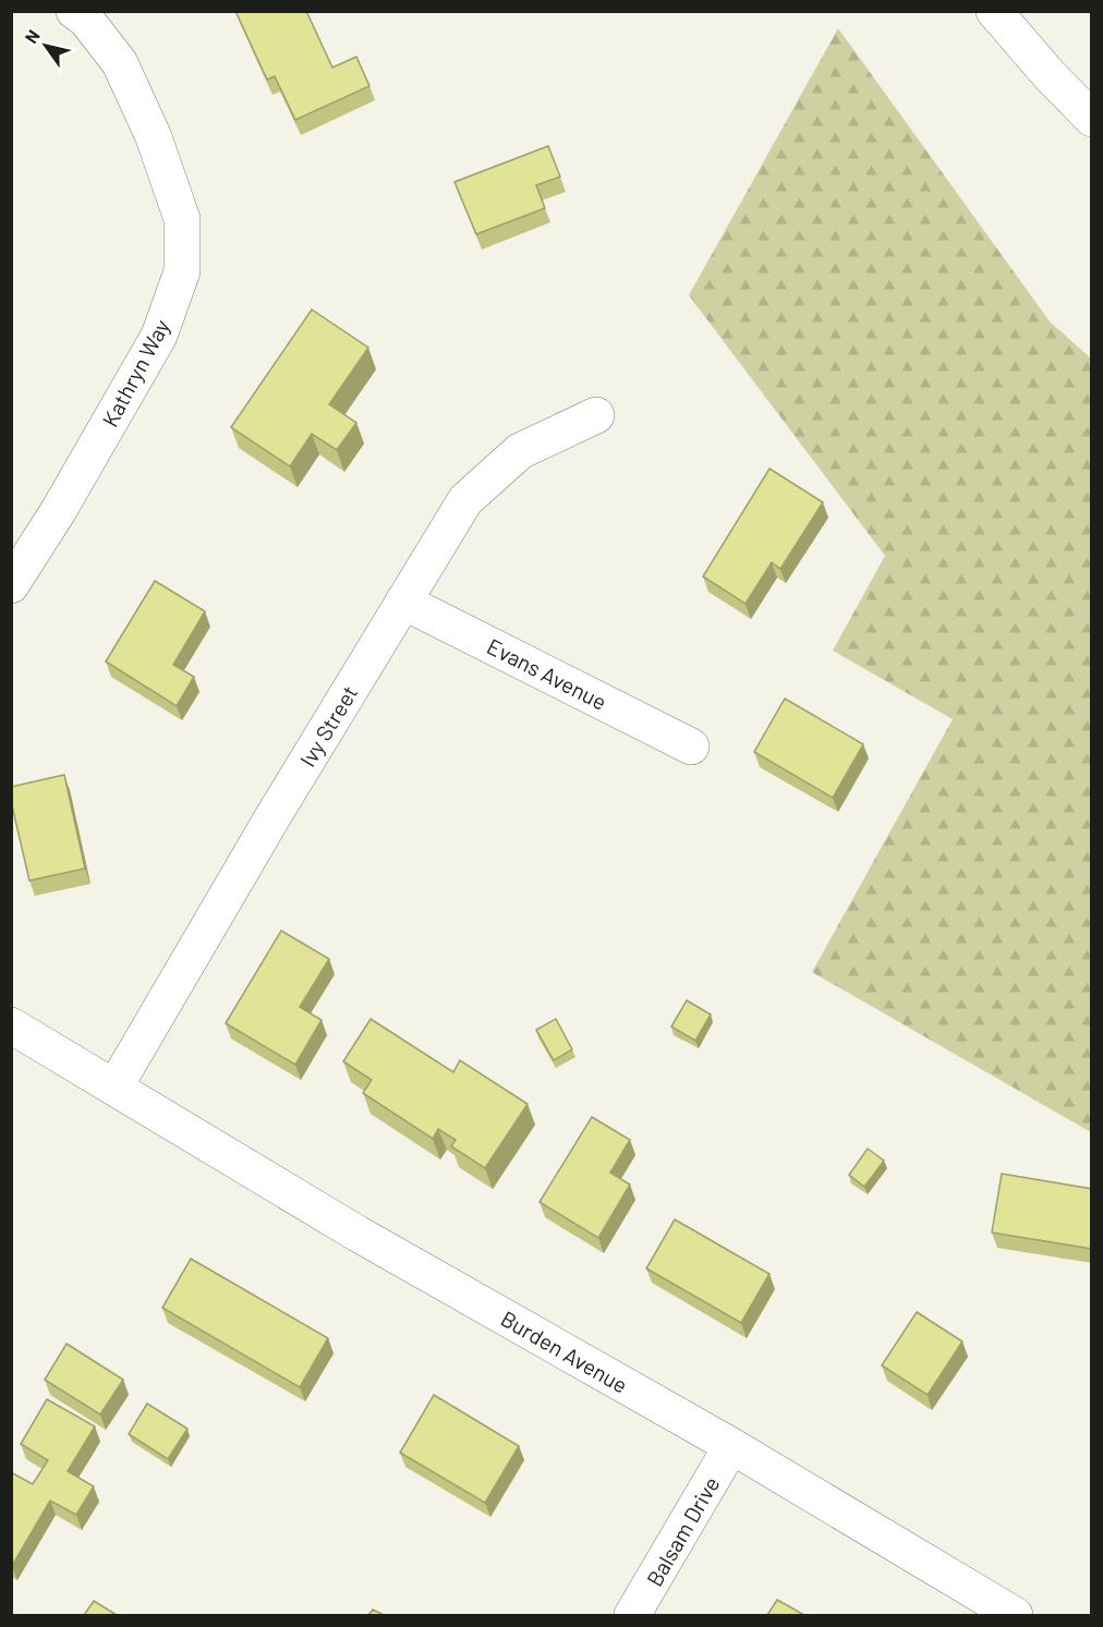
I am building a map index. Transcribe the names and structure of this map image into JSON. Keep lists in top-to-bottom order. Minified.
{"streets":{"street":["Kathryn Way","Evans Avenue","Ivy Street","Burden Avenue","Balsam Drive"]},"crossings":[["Evans Avenue","Ivy Street"],["Ivy Street","Burden Avenue"],["Burden Avenue","Balsam Drive"]],"north":"top left"}
